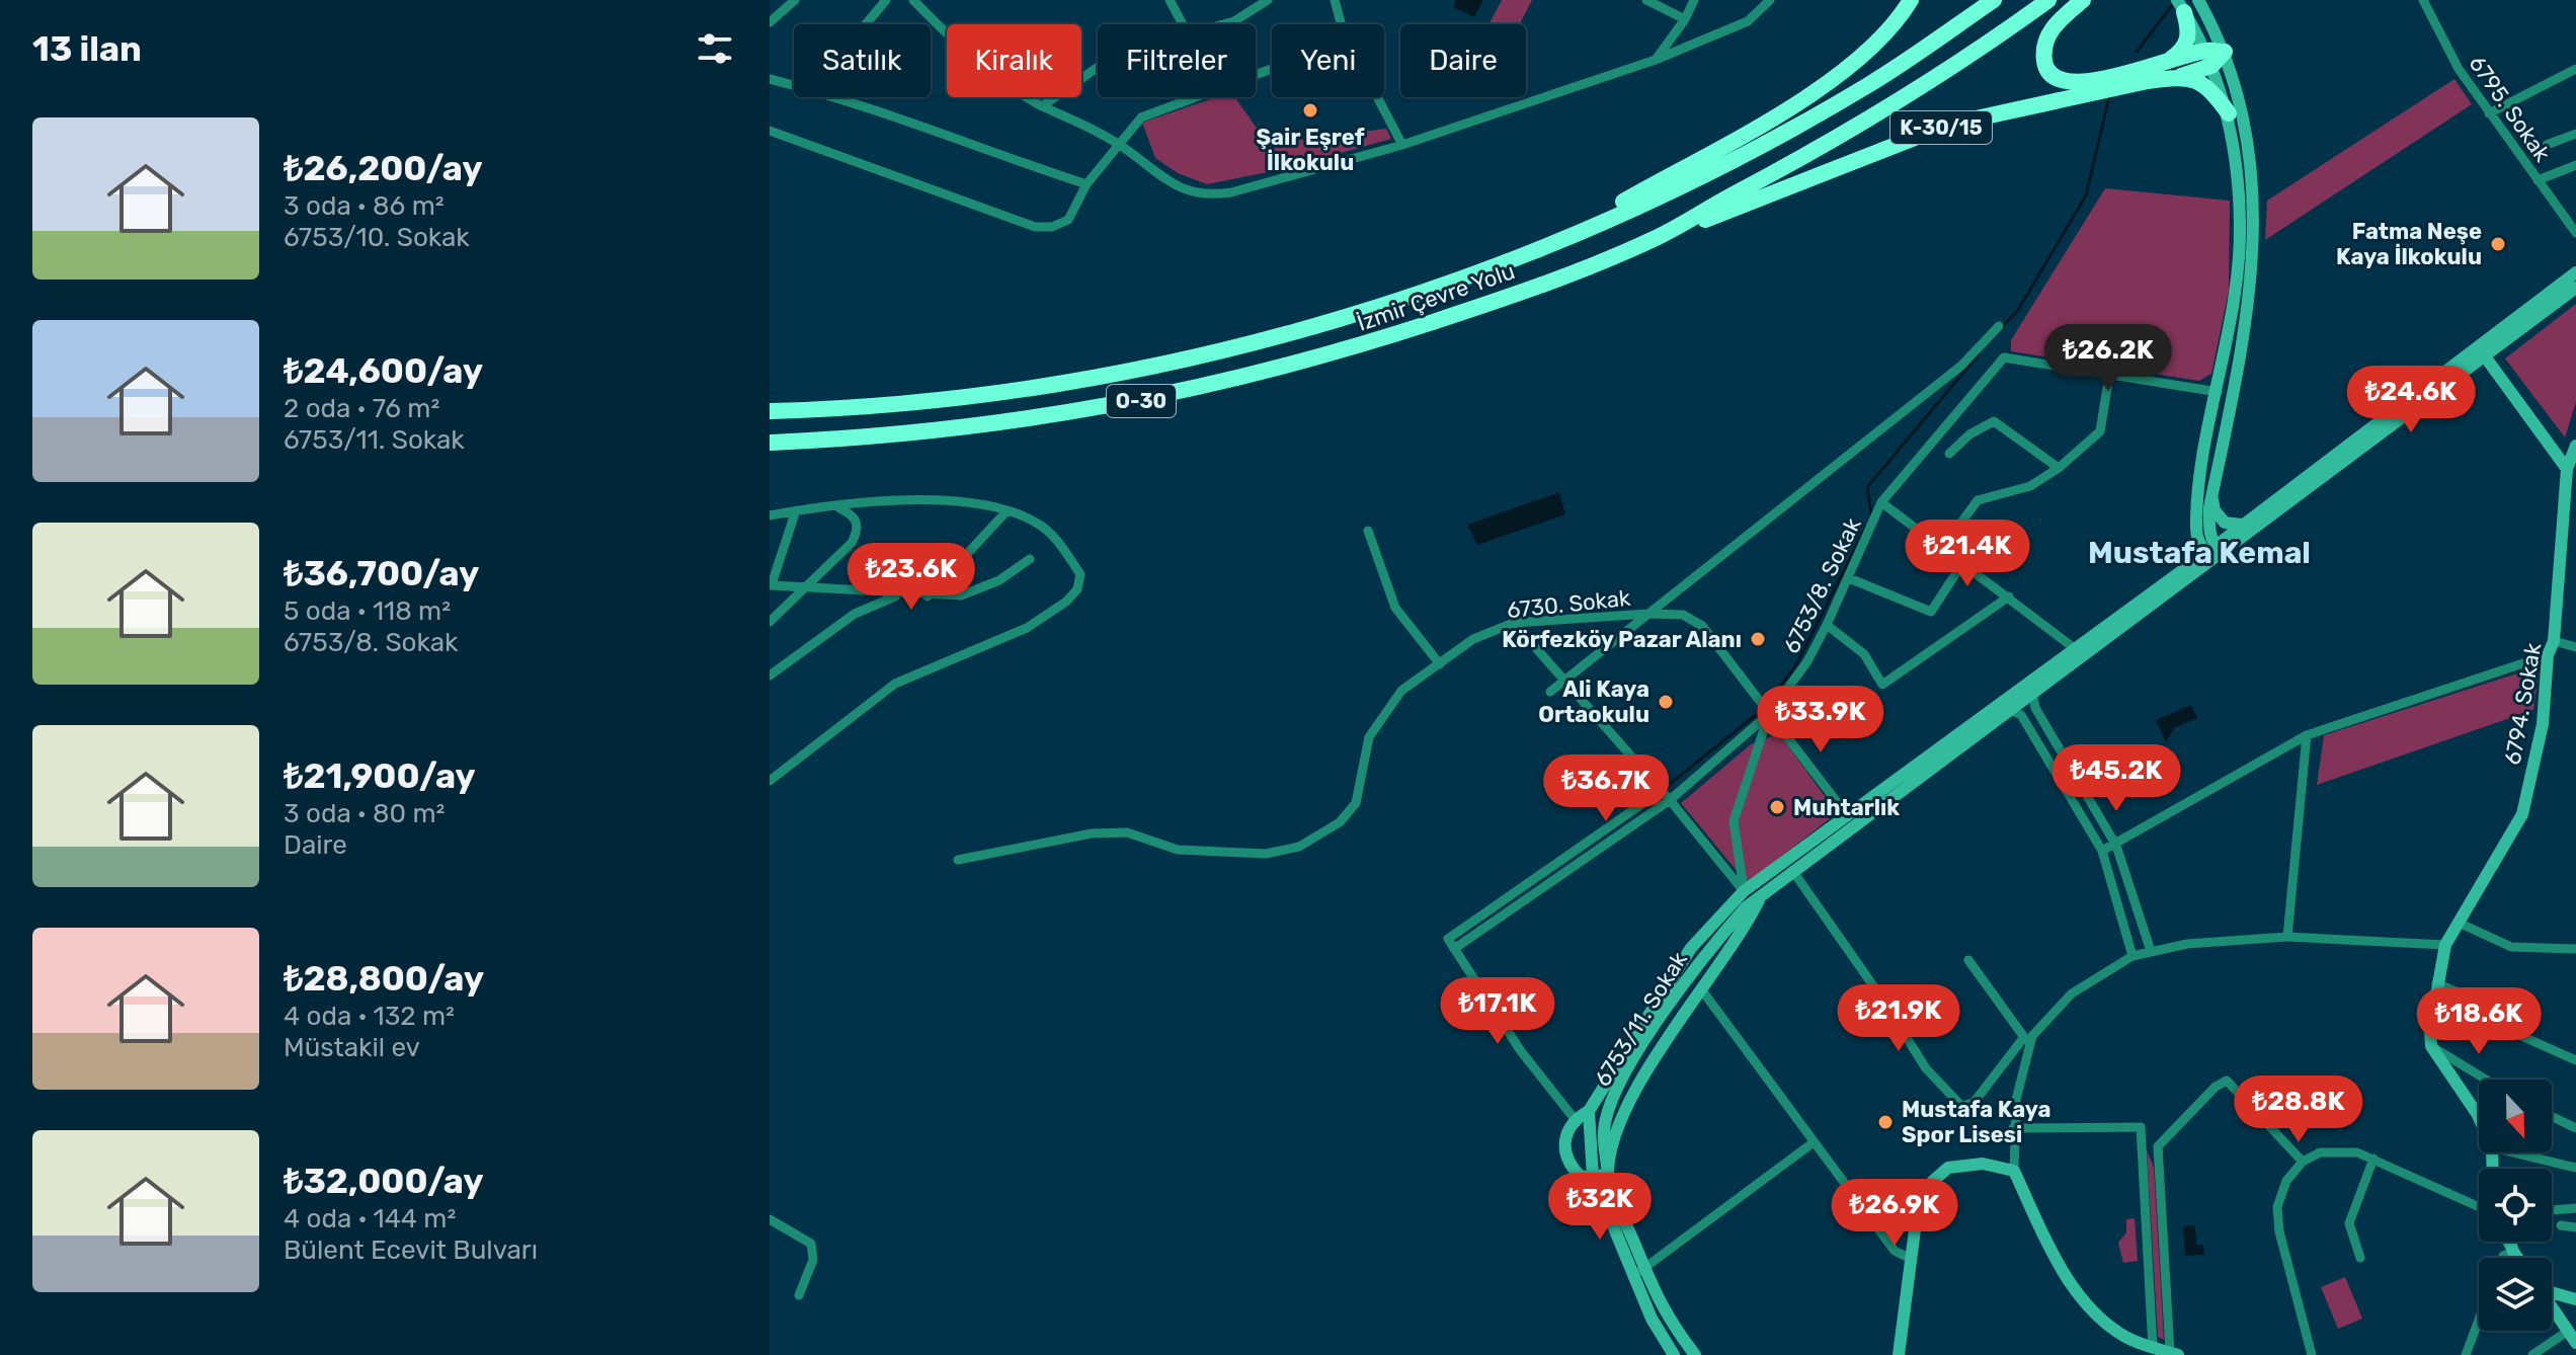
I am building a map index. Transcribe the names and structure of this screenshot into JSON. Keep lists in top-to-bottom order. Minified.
{"streets":{"highway":["K-30/15","İzmir Çevre Yolu","O-30"],"street":["6795. Sokak","6753/8. Sokak","6730. Sokak","6794. Sokak","6753/11. Sokak"]},"crossings":[["K-30/15","İzmir Çevre Yolu"],["6753/8. Sokak","6730. Sokak"],["6730. Sokak","6753/11. Sokak"]],"districts":["Mustafa Kemal"],"places":["Şair Eşref İlkokulu","Fatma Neşe Kaya İlkokulu","Körfezköy Pazar Alanı","Ali Kaya Ortaokulu","Muhtarlık","Mustafa Kaya Spor Lisesi"],"north":"bottom","page":{"heading":"13 ilan","chip":["Satılık","Kiralık","Filtreler","Yeni","Daire"],"list":[{"name":"₺26,200/ay","note":"3 oda · 86 m² · 6753/10. Sokak"},{"name":"₺24,600/ay","note":"2 oda · 76 m² · 6753/11. Sokak"},{"name":"₺36,700/ay","note":"5 oda · 118 m² · 6753/8. Sokak"},{"name":"₺21,900/ay","note":"3 oda · 80 m² · Daire"},{"name":"₺28,800/ay","note":"4 oda · 132 m² · Müstakil ev"},{"name":"₺32,000/ay","note":"4 oda · 144 m² · Bülent Ecevit Bulvarı"}],"price":["₺26.2K","₺24.6K","₺21.4K","₺23.6K","₺33.9K","₺45.2K","₺36.7K","₺17.1K","₺21.9K","₺18.6K","₺28.8K","₺32K","₺26.9K"]}}
